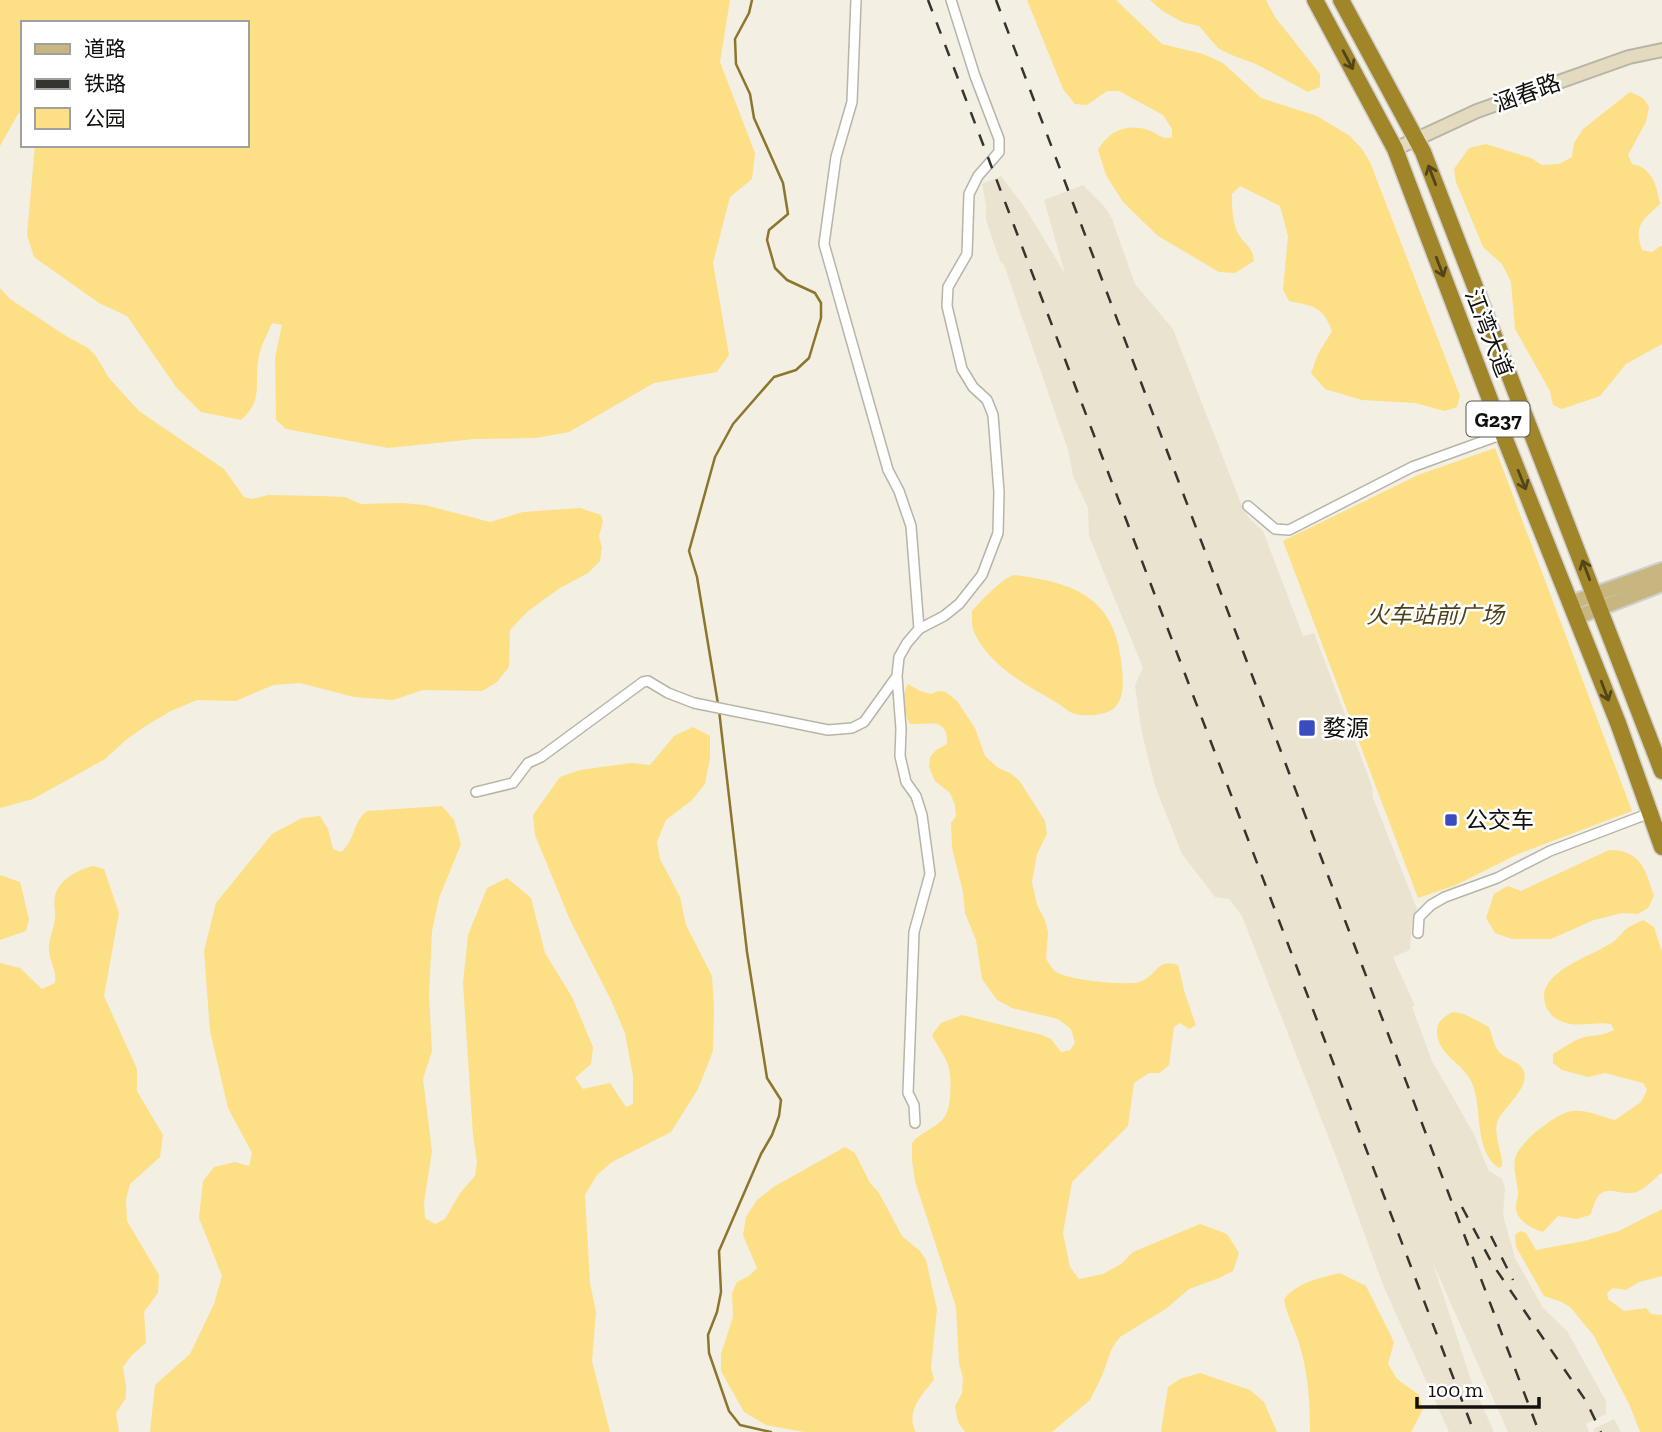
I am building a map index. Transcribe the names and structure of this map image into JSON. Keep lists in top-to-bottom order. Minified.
{"streets":{"highway":["江湾大道","G237"],"street":["涵春路"]},"crossings":[["涵春路","江湾大道"]],"parks":["火车站前广场"],"places":{"transit":["婺源","公交车"]},"legend":["道路","铁路","公园"],"scale_bar":"100 m"}
